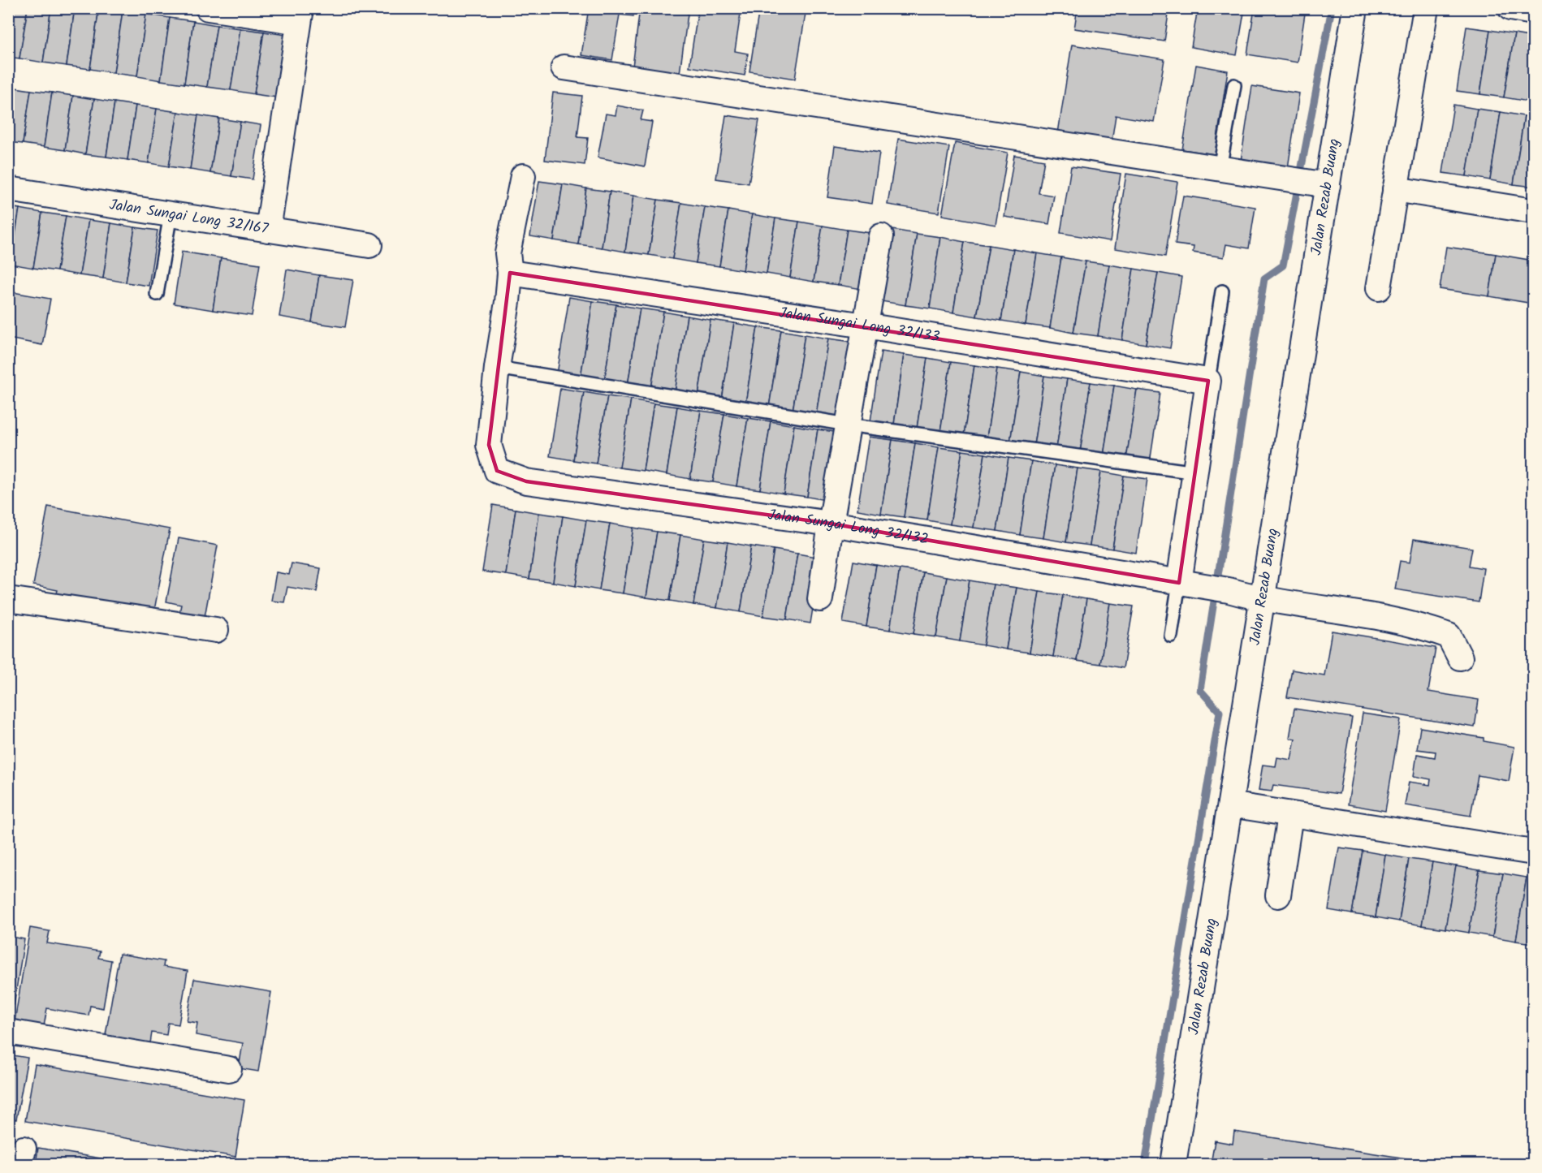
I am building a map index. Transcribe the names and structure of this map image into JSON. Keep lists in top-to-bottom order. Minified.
{"streets":{"street":["Jalan Rezab Buang","Jalan Sungai Long 32/167","Jalan Sungai Long 32/133","Jalan Sungai Long 32/132"]},"crossings":[["Jalan Rezab Buang","Jalan Sungai Long 32/132"]]}
